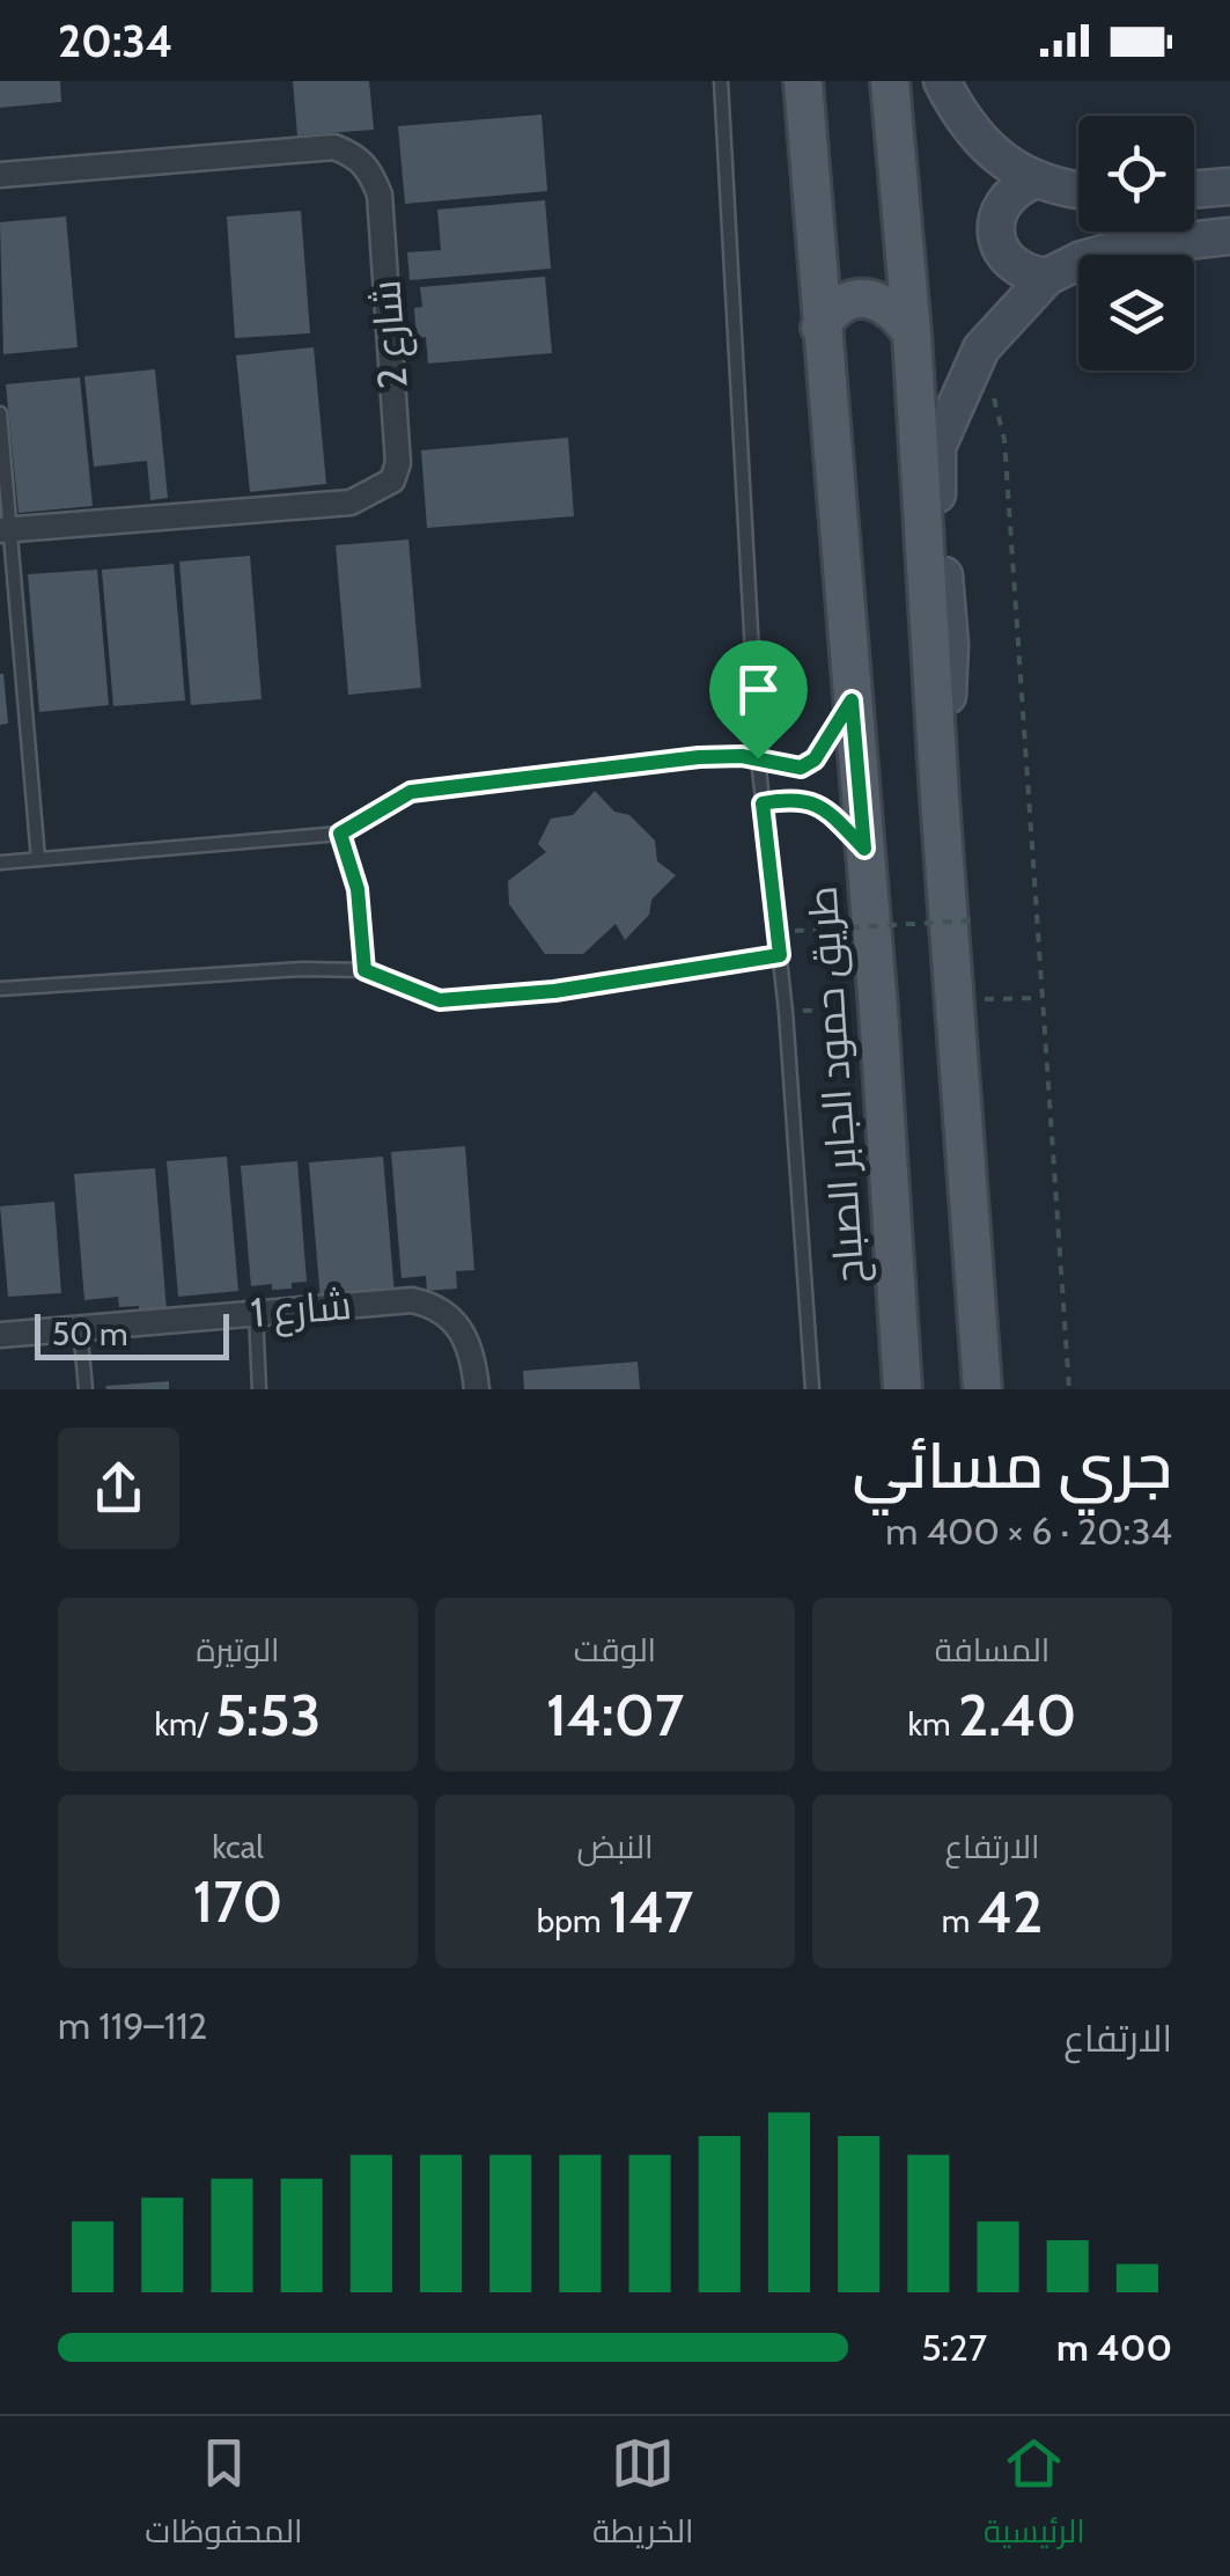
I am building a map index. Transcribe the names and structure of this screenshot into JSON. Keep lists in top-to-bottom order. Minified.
{"streets":{"main road":["طريق حمود الجابر الصباح"],"street":["شارع 2","شارع 1"]},"scale_bar":"50 m","page":{"status":"20:34","scale":"50 m","heading":["جري مسائي","20:34 · 6 × 400 m"],"stats":[["المسافة","2.40 km"],["الوقت","14:07"],["الوتيرة","5:53 /km"],["الارتفاع","42 m"],["النبض","147 bpm"],["kcal","170"]],"chart":["الارتفاع","112–119 m"],"list":[{"name":"400 m","note":"5:27"}],"tabs":["الرئيسية","الخريطة","المحفوظات"]}}
